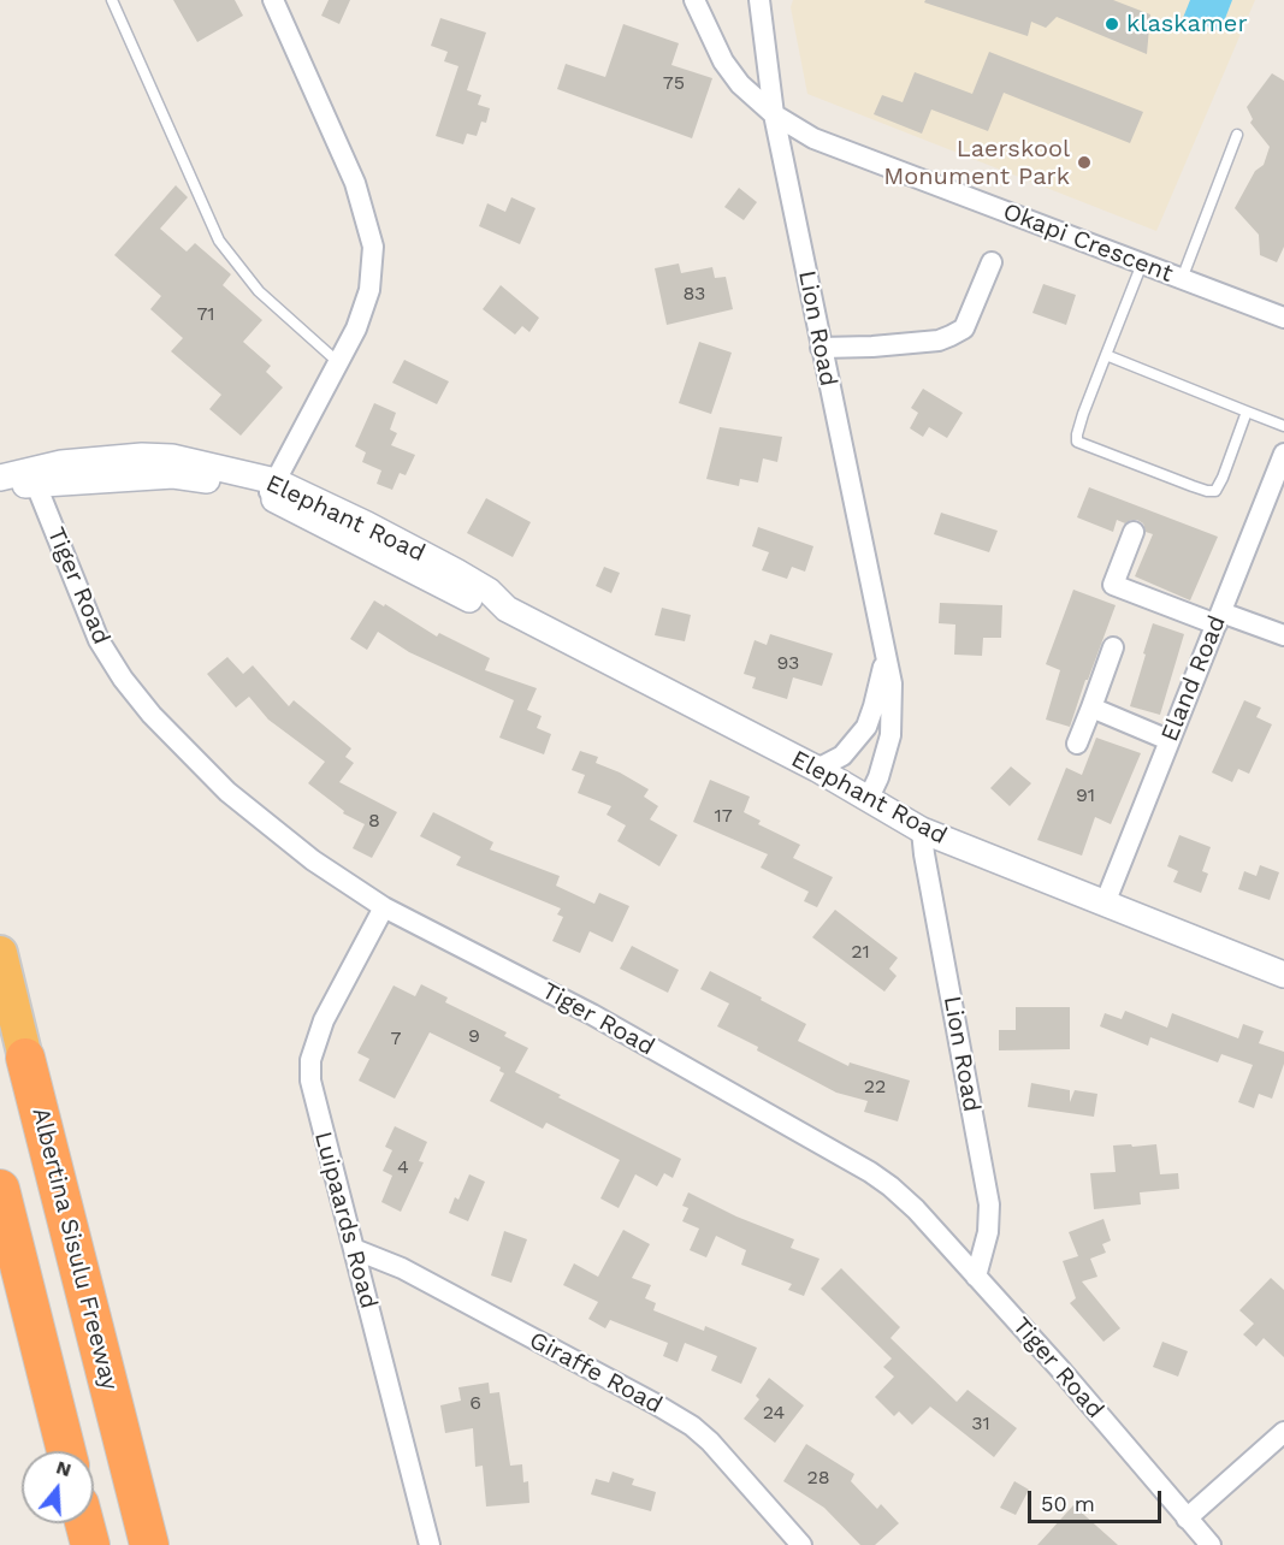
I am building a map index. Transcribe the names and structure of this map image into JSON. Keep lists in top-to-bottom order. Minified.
{"streets":{"highway":["Albertina Sisulu Freeway"],"street":["Okapi Crescent","Lion Road","Elephant Road","Tiger Road","Eland Road","Luipaards Road","Giraffe Road"]},"crossings":[["Okapi Crescent","Lion Road"],["Lion Road","Elephant Road"],["Lion Road","Tiger Road"],["Elephant Road","Tiger Road"],["Elephant Road","Eland Road"],["Tiger Road","Luipaards Road"],["Luipaards Road","Giraffe Road"]],"places":["klaskamer","Laerskool Monument Park"],"house_numbers":["75","83","71","93","91","17","8","21","9","7","22","4","6","24","31","28"],"scale_bar":"50 m","north":"top"}
